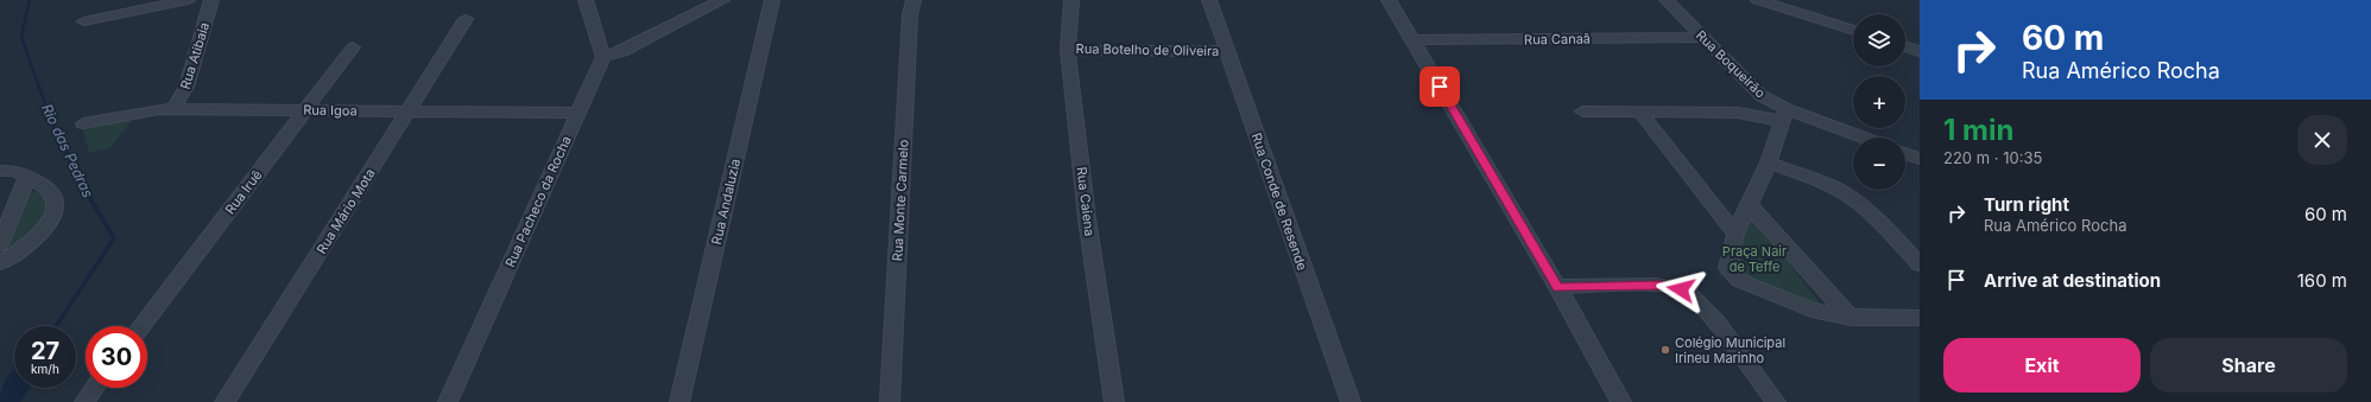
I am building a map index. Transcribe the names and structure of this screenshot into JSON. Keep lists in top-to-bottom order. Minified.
{"streets":{"street":["Rua Canaã","Rua Botelho de Oliveira","Rua Atibaia","Rua Boqueirão","Rua Igoa","Rua Iruê","Rua Monte Carmelo","Rua Pacheco da Rocha","Rua Andaluzia","Rua Caiena","Rua Conde de Resende","Rua Mário Mota"]},"crossings":[["Rua Canaã","Rua Boqueirão"],["Rua Botelho de Oliveira","Rua Caiena"],["Rua Botelho de Oliveira","Rua Conde de Resende"],["Rua Atibaia","Rua Igoa"],["Rua Igoa","Rua Iruê"],["Rua Igoa","Rua Pacheco da Rocha"],["Rua Igoa","Rua Mário Mota"]],"water":["Rio das Pedras"],"parks":["Praça Nair de Teffe"],"places":["Colégio Municipal Irineu Marinho"],"page":{"turn":["60 m","Rua Américo Rocha"],"map_buttons":["+","−"],"heading":["1 min","220 m · 10:35"],"list":[{"name":"Turn right","note":"Rua Américo Rocha","value":"60 m"},{"name":"Arrive at destination","value":"160 m"}],"speed":"27 km/h","limit":"30","buttons":["Exit","Share"]}}
